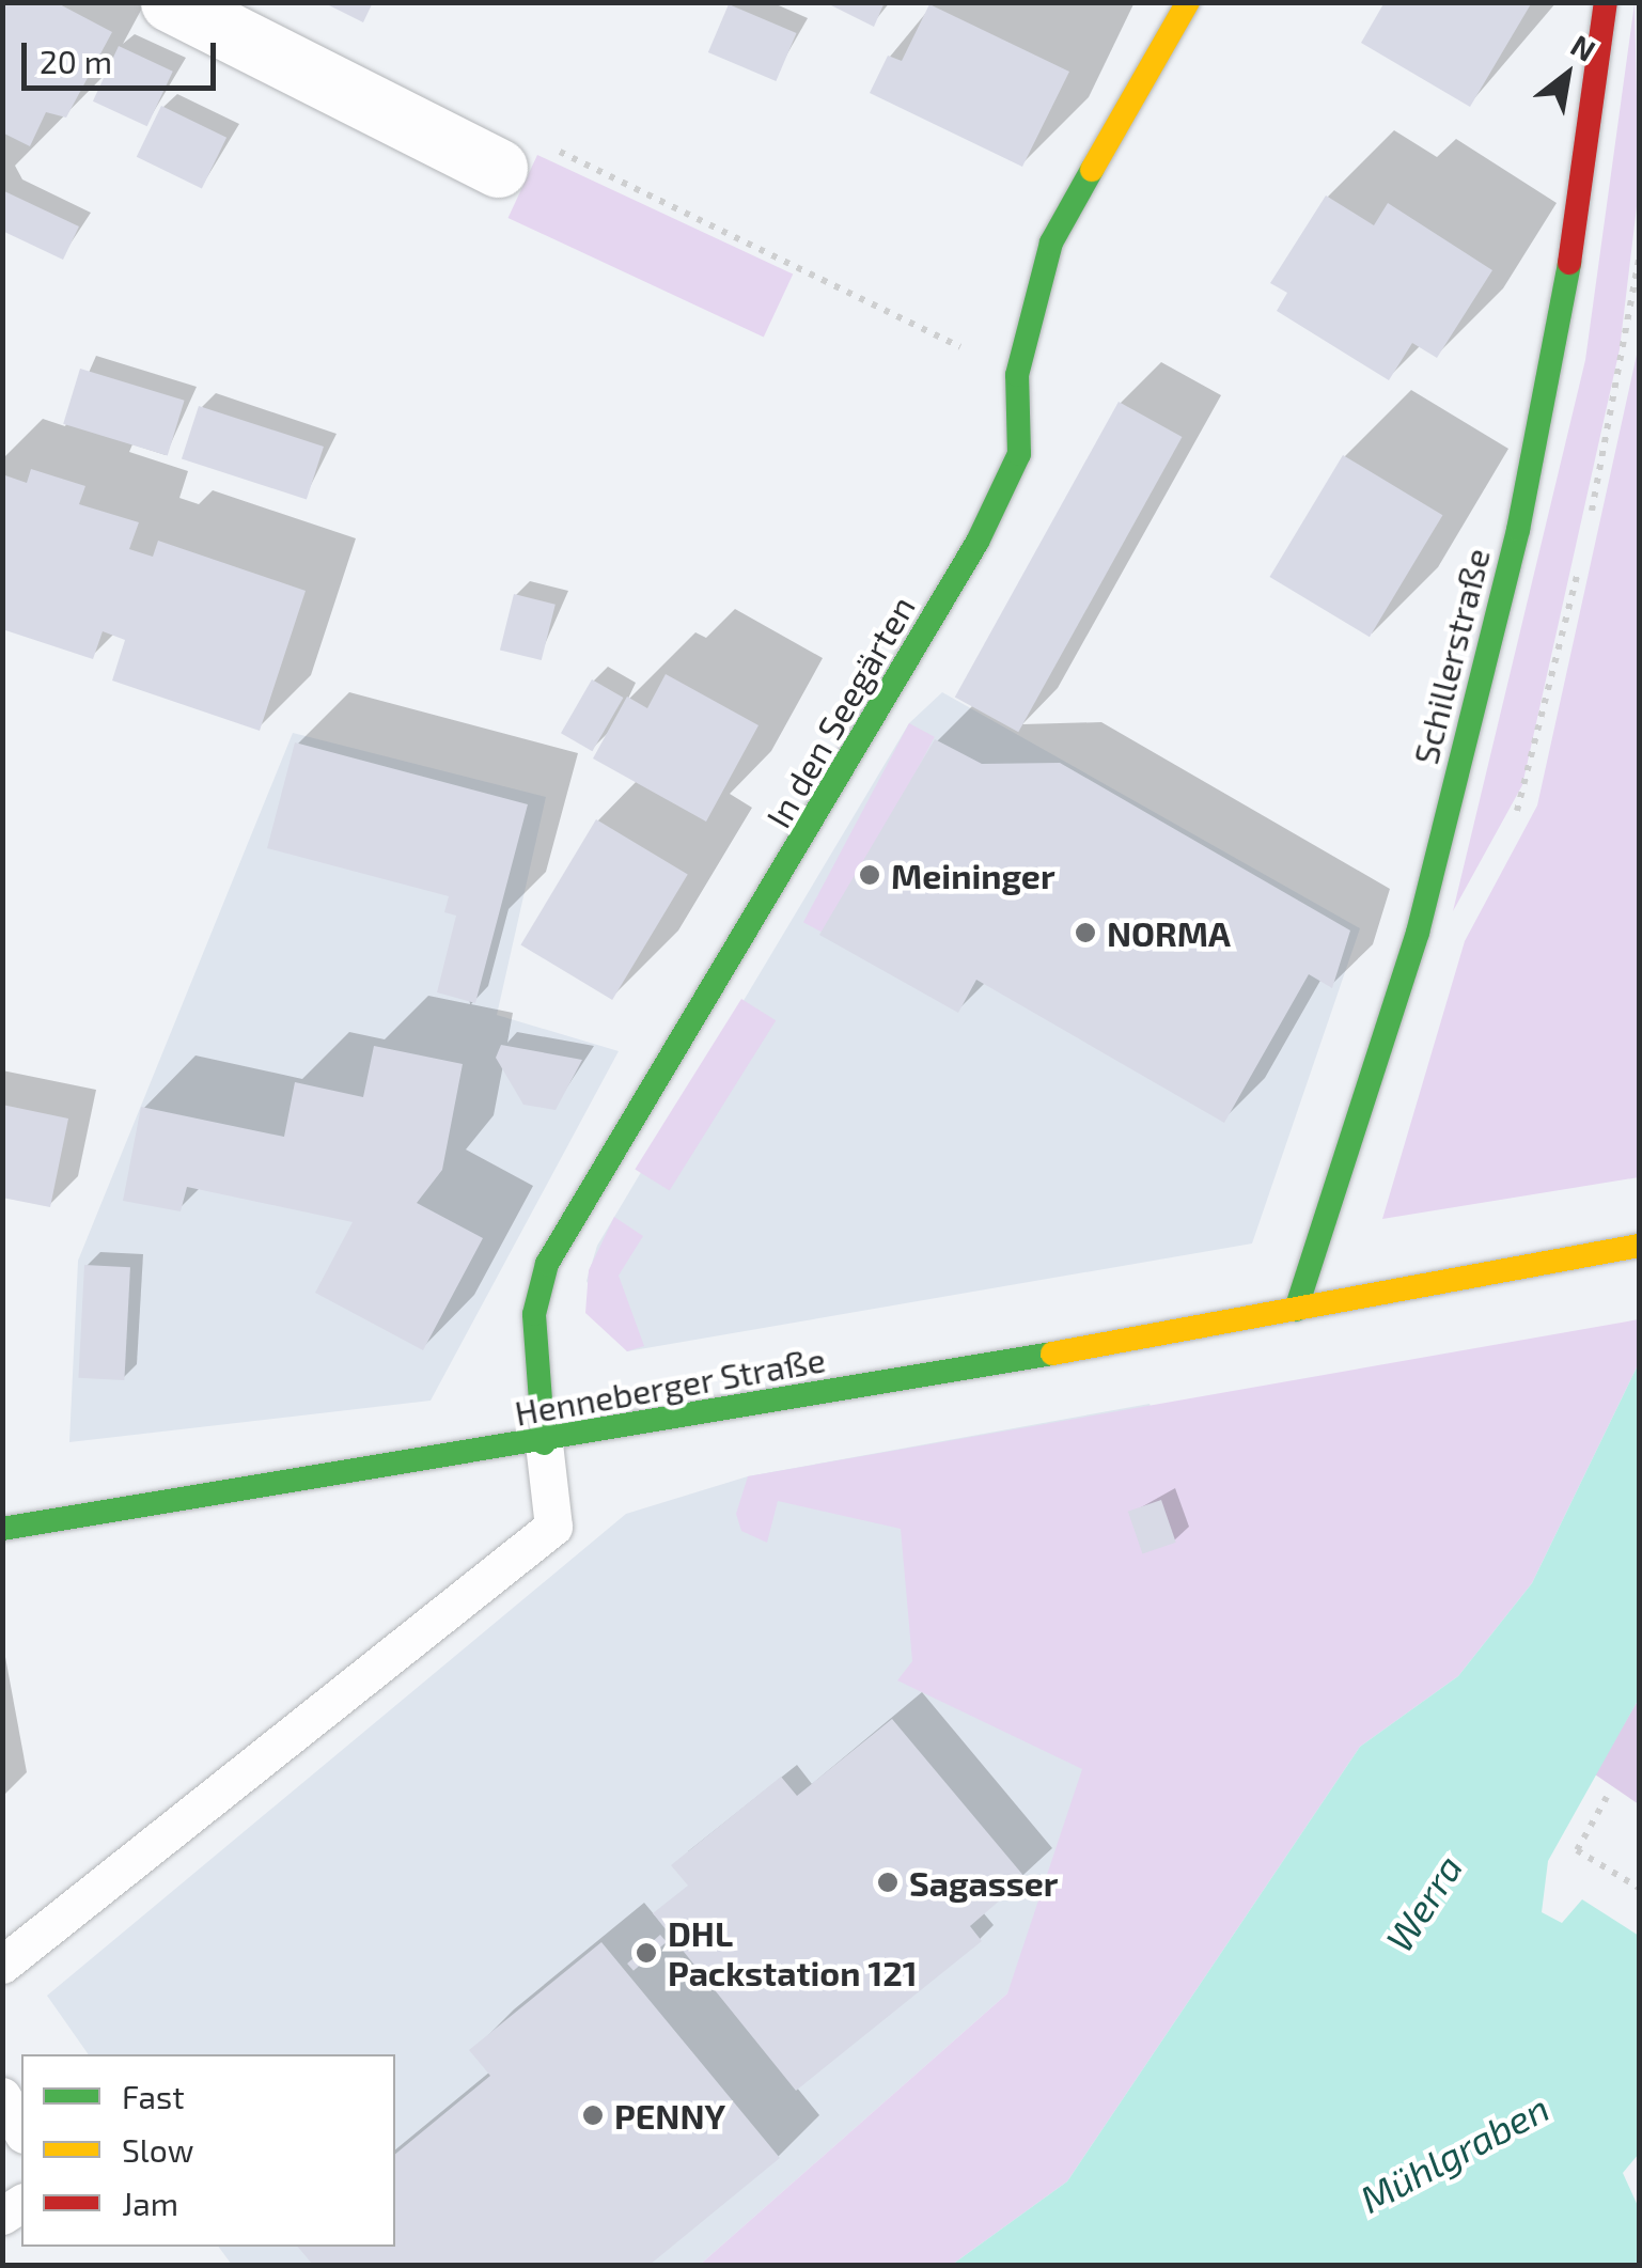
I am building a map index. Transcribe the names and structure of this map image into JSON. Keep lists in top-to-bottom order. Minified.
{"streets":{"street":["Schillerstraße","In den Seegärten","Henneberger Straße"]},"crossings":[["Schillerstraße","Henneberger Straße"],["In den Seegärten","Henneberger Straße"]],"water":["Werra","Mühlgraben"],"places":["Meininger","NORMA","Sagasser","DHL Packstation 121","PENNY"],"legend":["Fast","Slow","Jam"],"scale_bar":"20 m","north":"top right"}
